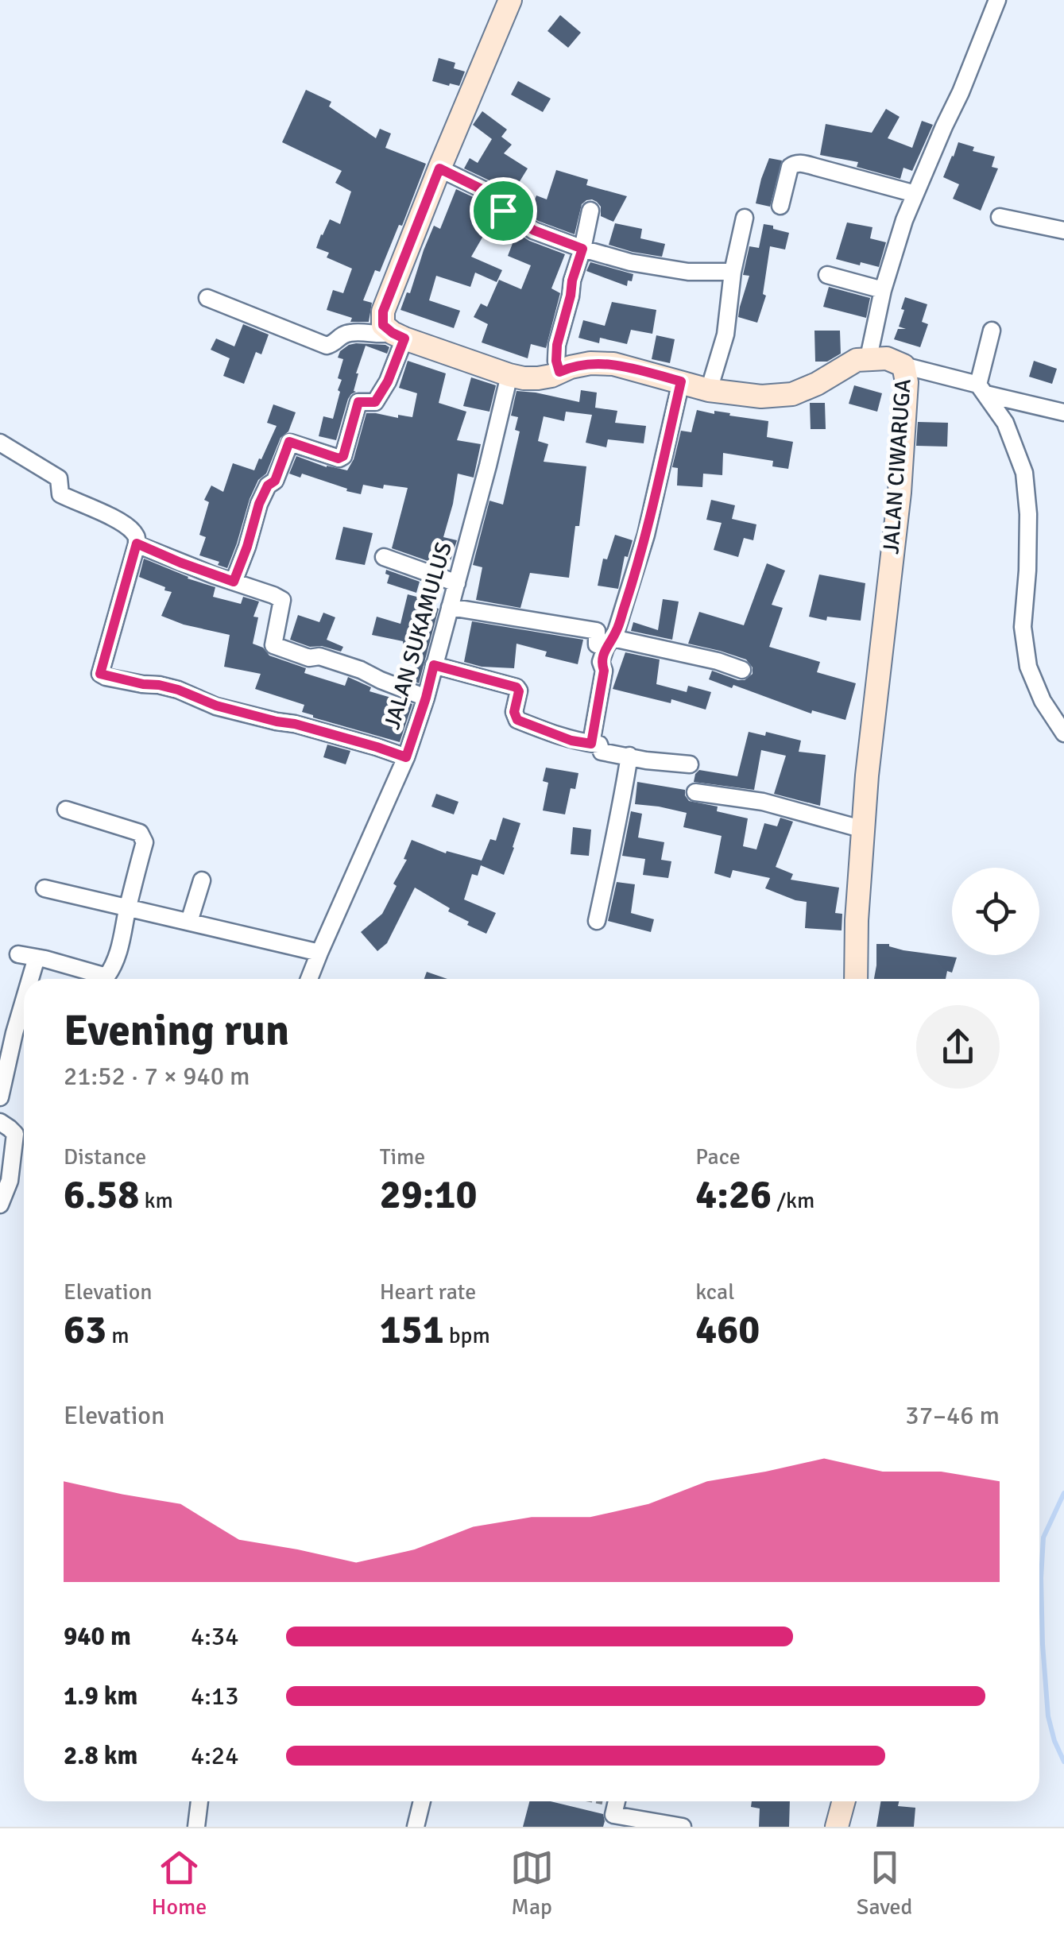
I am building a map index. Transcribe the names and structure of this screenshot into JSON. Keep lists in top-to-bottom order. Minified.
{"streets":{"street":["JALAN CIWARUGA","JALAN SUKAMULUS"]},"crossings":[["JALAN CIWARUGA","JALAN SUKAMULUS"]],"page":{"heading":["Evening run","21:52 · 7 × 940 m"],"stats":[["Distance","6.58 km"],["Time","29:10"],["Pace","4:26 /km"],["Elevation","63 m"],["Heart rate","151 bpm"],["kcal","460"]],"chart":["Elevation","37–46 m"],"list":[{"name":"940 m","note":"4:34"},{"name":"1.9 km","note":"4:13"},{"name":"2.8 km","note":"4:24"}],"tabs":["Home","Map","Saved"]}}
